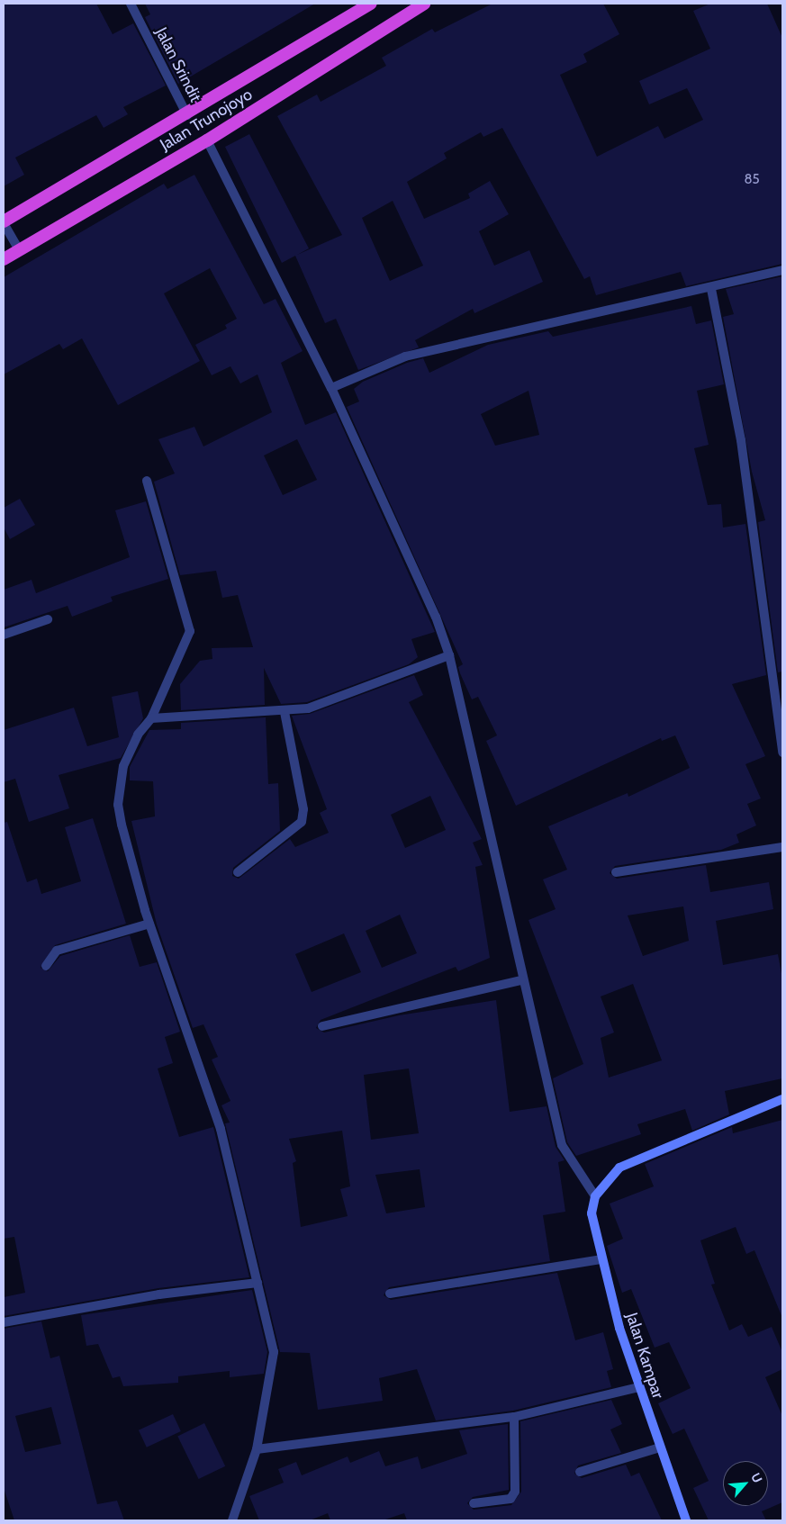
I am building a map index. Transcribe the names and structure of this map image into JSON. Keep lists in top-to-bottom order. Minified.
{"streets":{"highway":["Jalan Trunojoyo"],"main road":["Jalan Kampar"],"street":["Jalan Srindit"]},"crossings":[["Jalan Srindit","Jalan Trunojoyo"]],"house_numbers":["85"],"north":"top right"}
